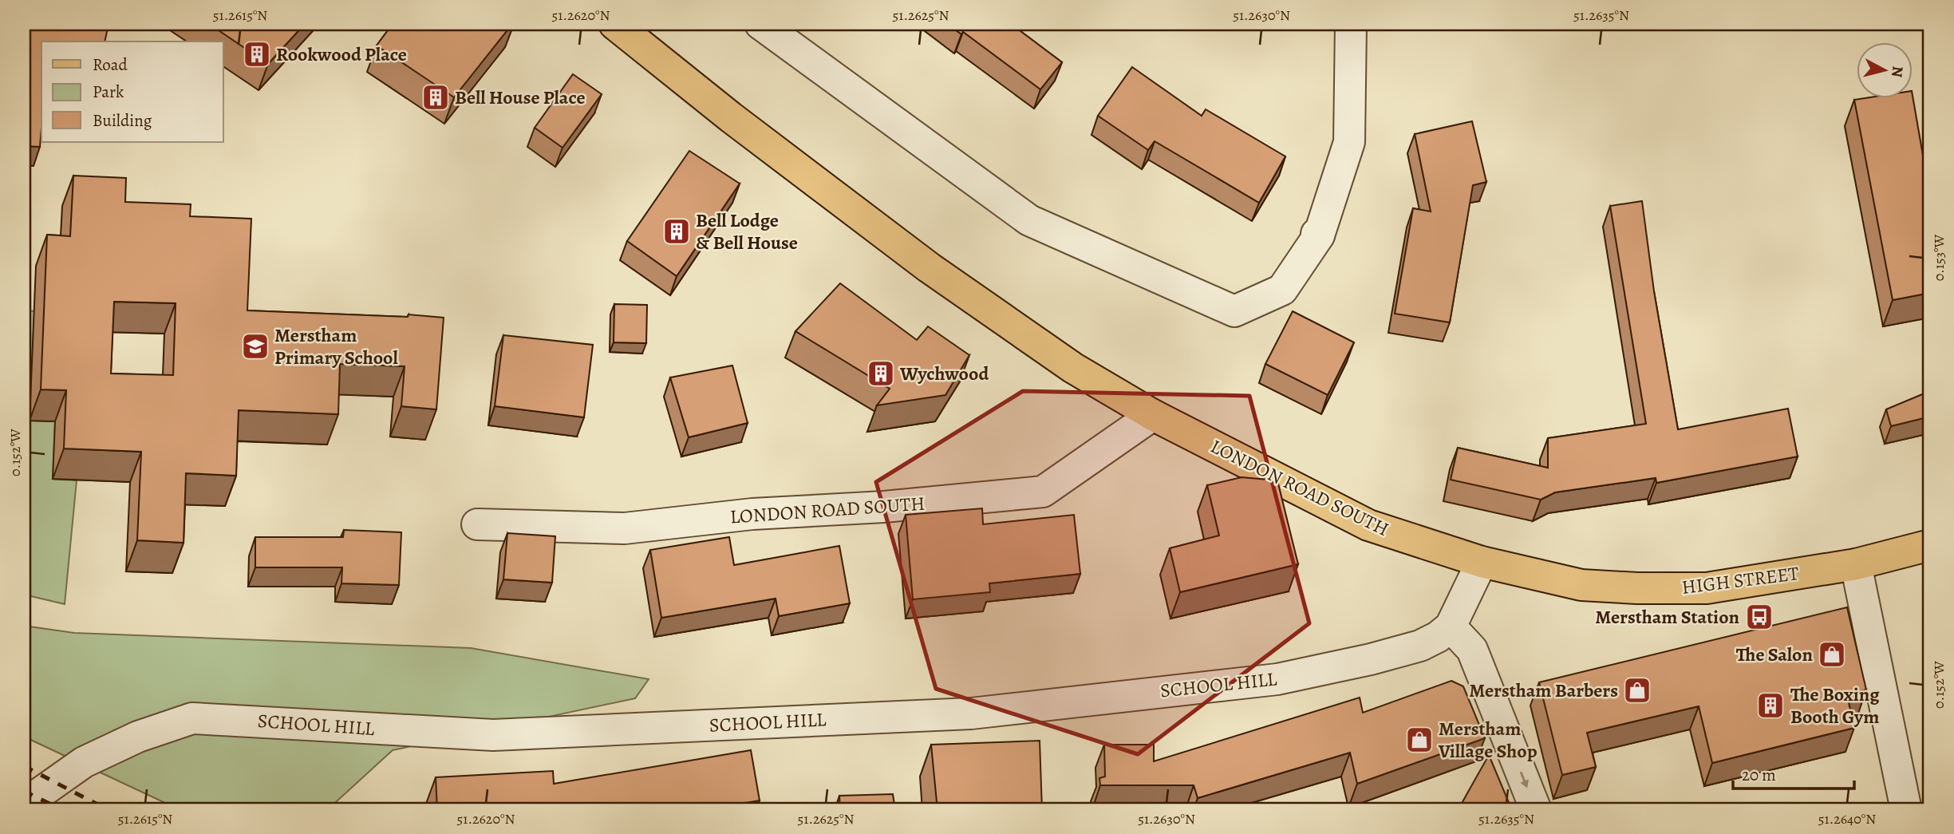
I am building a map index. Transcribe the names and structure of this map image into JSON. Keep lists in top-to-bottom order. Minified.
{"streets":{"main road":["LONDON ROAD SOUTH","HIGH STREET"],"street":["SCHOOL HILL"]},"crossings":[["LONDON ROAD SOUTH","HIGH STREET"]],"places":{"building":["Rookwood Place","Bell House Place","Bell Lodge & Bell House","Wychwood","The Boxing Booth Gym"],"school or university":["Merstham Primary School"],"bus stop":["Merstham Station"],"shop":["The Salon","Merstham Barbers","Merstham Village Shop"]},"legend":["Road","Park","Building"],"scale_bar":"20 m","north":"right","coordinates":["51.2615°N","51.2620°N","51.2625°N","51.2630°N","51.2635°N","0.153°W","0.152°W","51.2640°N"]}
